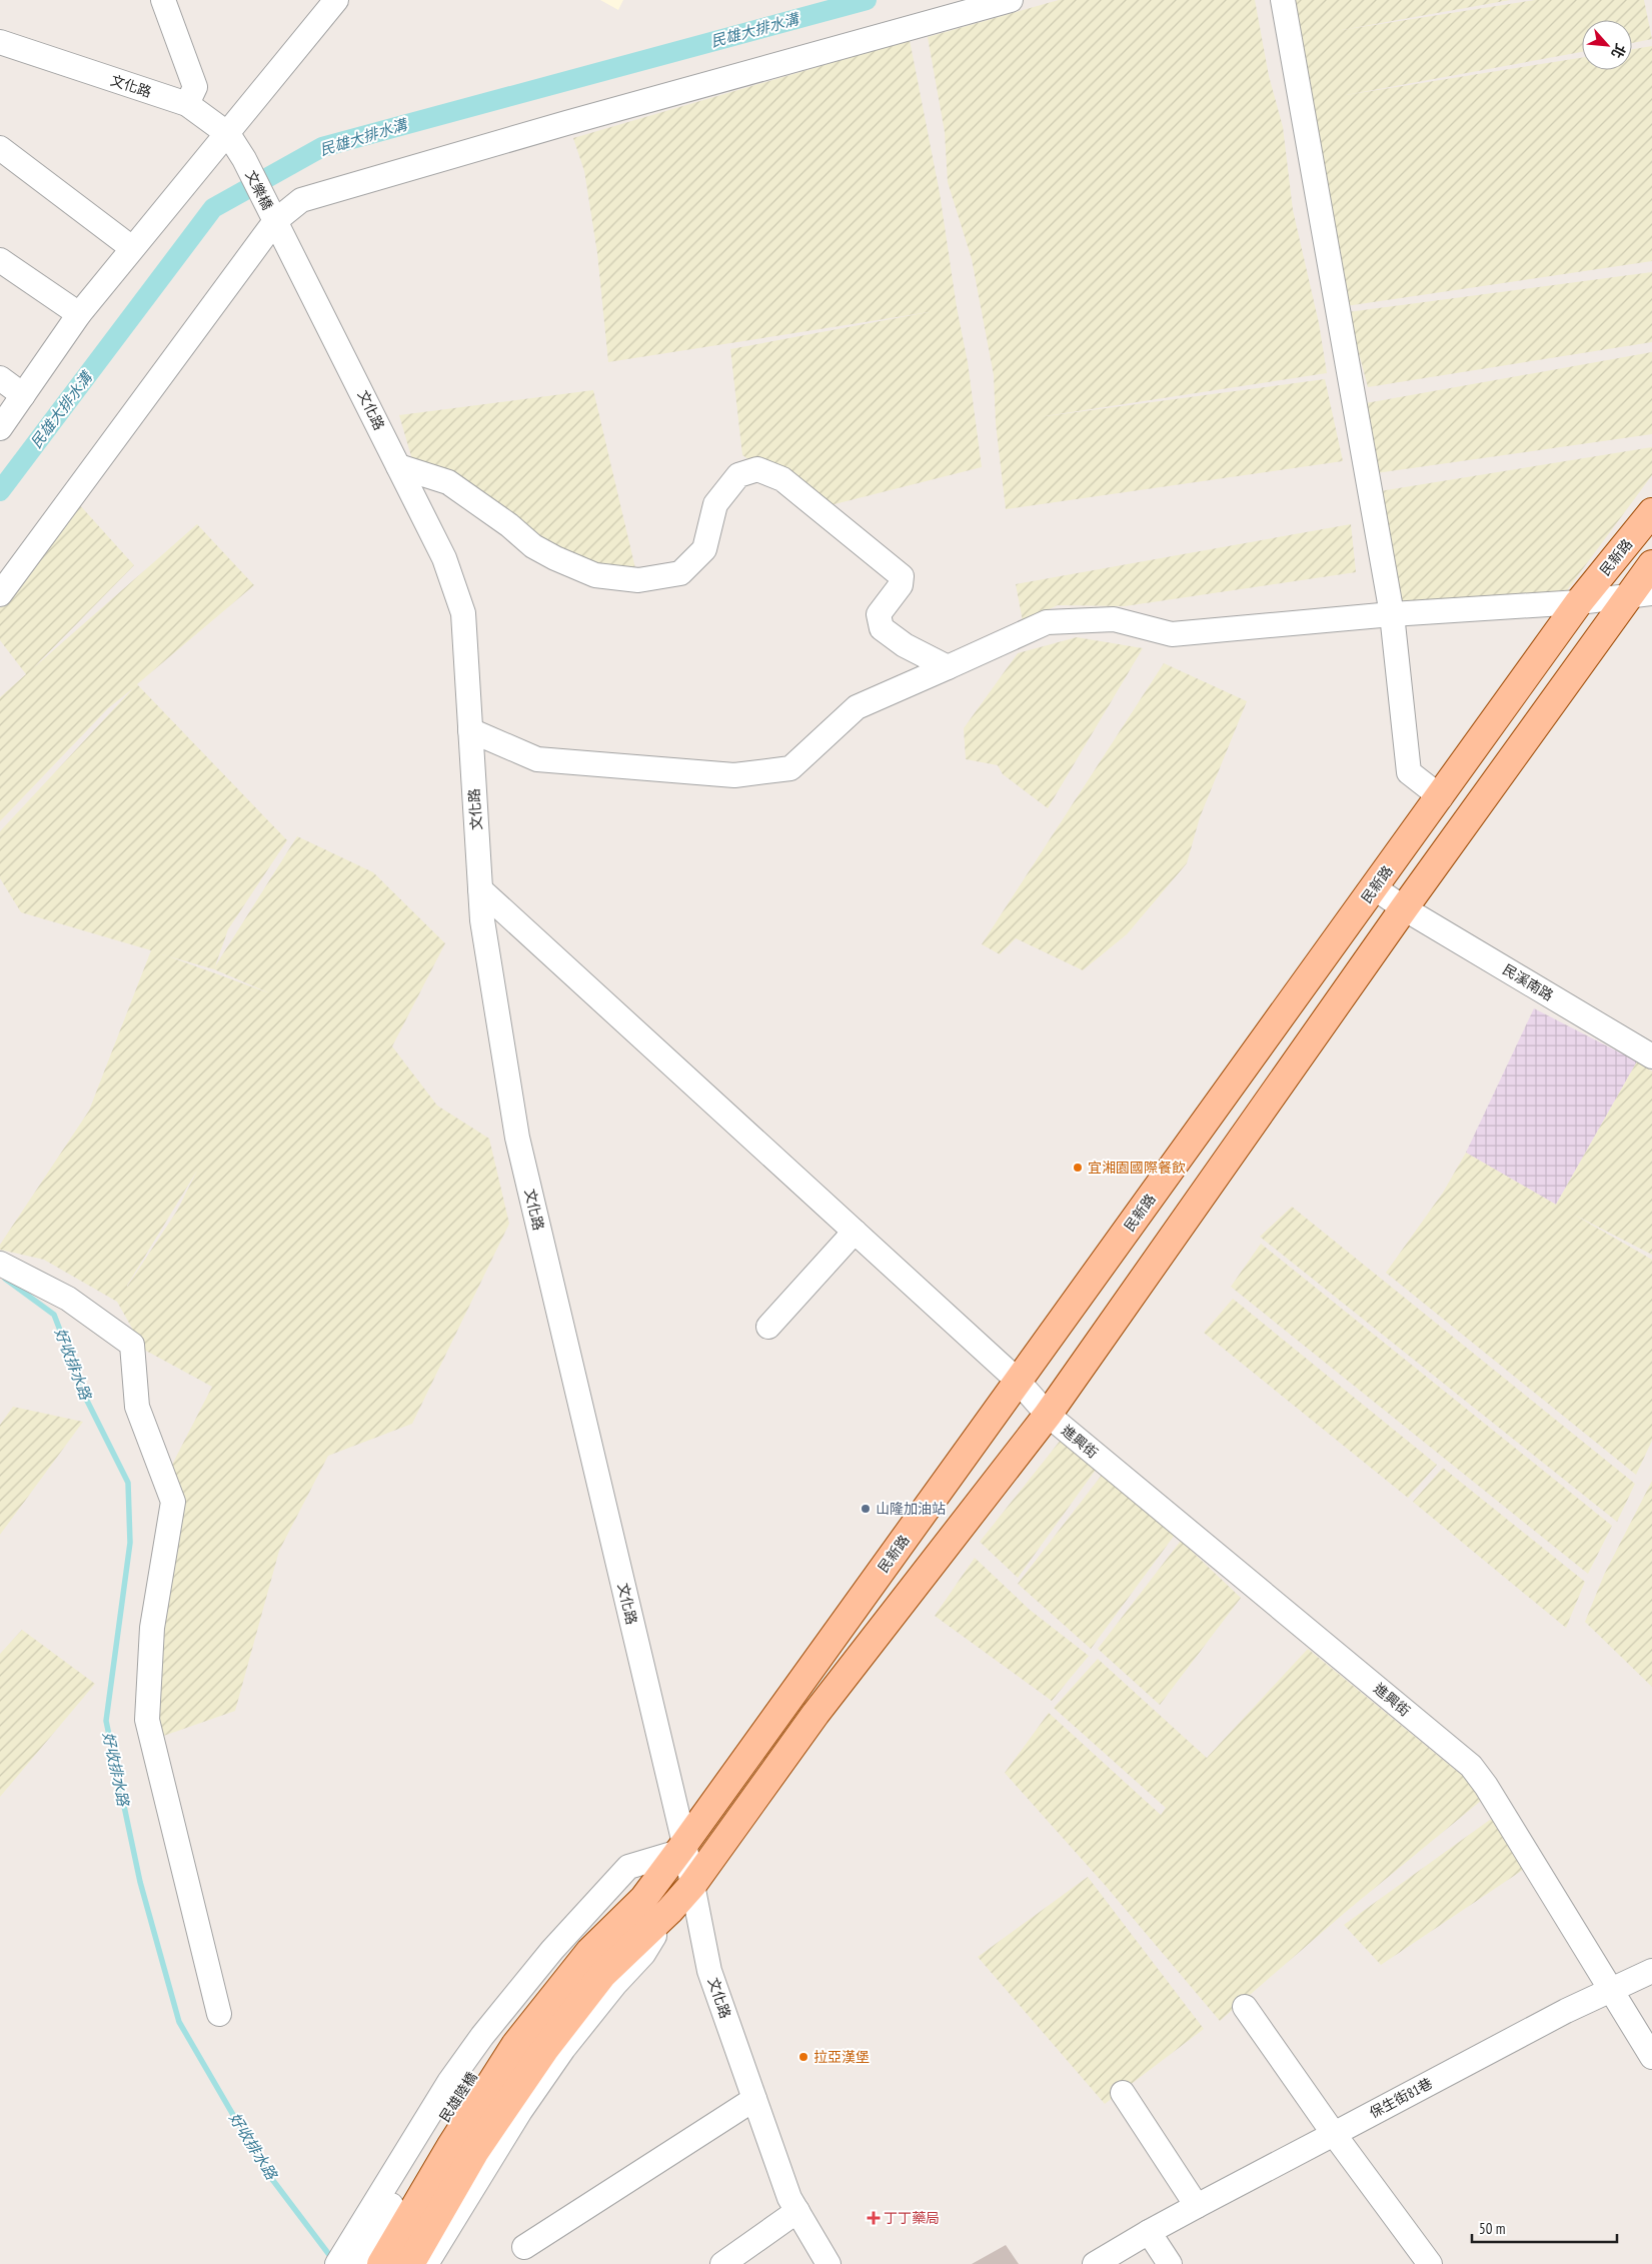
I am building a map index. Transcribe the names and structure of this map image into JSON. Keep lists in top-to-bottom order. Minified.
{"streets":{"main road":["民新路","民雄陸橋"],"street":["文化路","文樂橋","民溪南路","進興街","保生街81巷"]},"crossings":[["文化路","文樂橋"],["文化路","民新路"],["文化路","進興街"],["民新路","民溪南路"],["民新路","進興街"],["民新路","民雄陸橋"],["進興街","保生街81巷"]],"water":["民雄大排水溝","好收排水路"],"places":{"other":["宜湘園國際餐飲","山隆加油站","拉亞漢堡"],"health":["丁丁藥局"]},"scale_bar":"50 m","north":"bottom right"}
